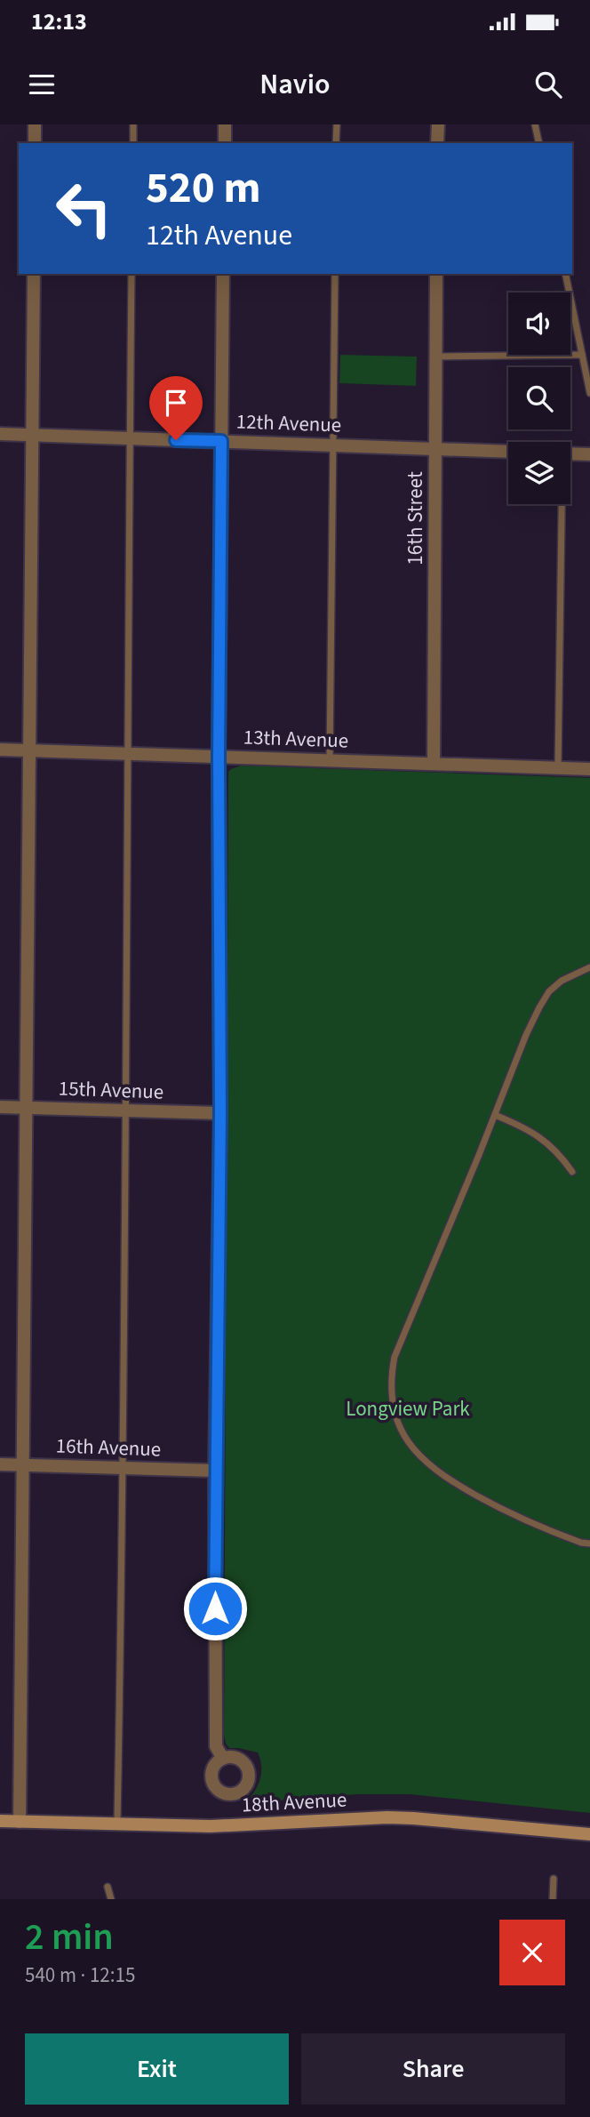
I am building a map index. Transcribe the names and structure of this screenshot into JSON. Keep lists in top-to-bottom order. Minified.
{"streets":{"street":["12th Avenue","16th Street","13th Avenue","15th Avenue","16th Avenue","18th Avenue"]},"crossings":[["12th Avenue","16th Street"],["16th Street","13th Avenue"]],"parks":["Longview Park"],"page":{"status":"12:13","header":"Navio","turn":["520 m","12th Avenue"],"heading":["2 min","540 m · 12:15"],"buttons":["Exit","Share"]}}
